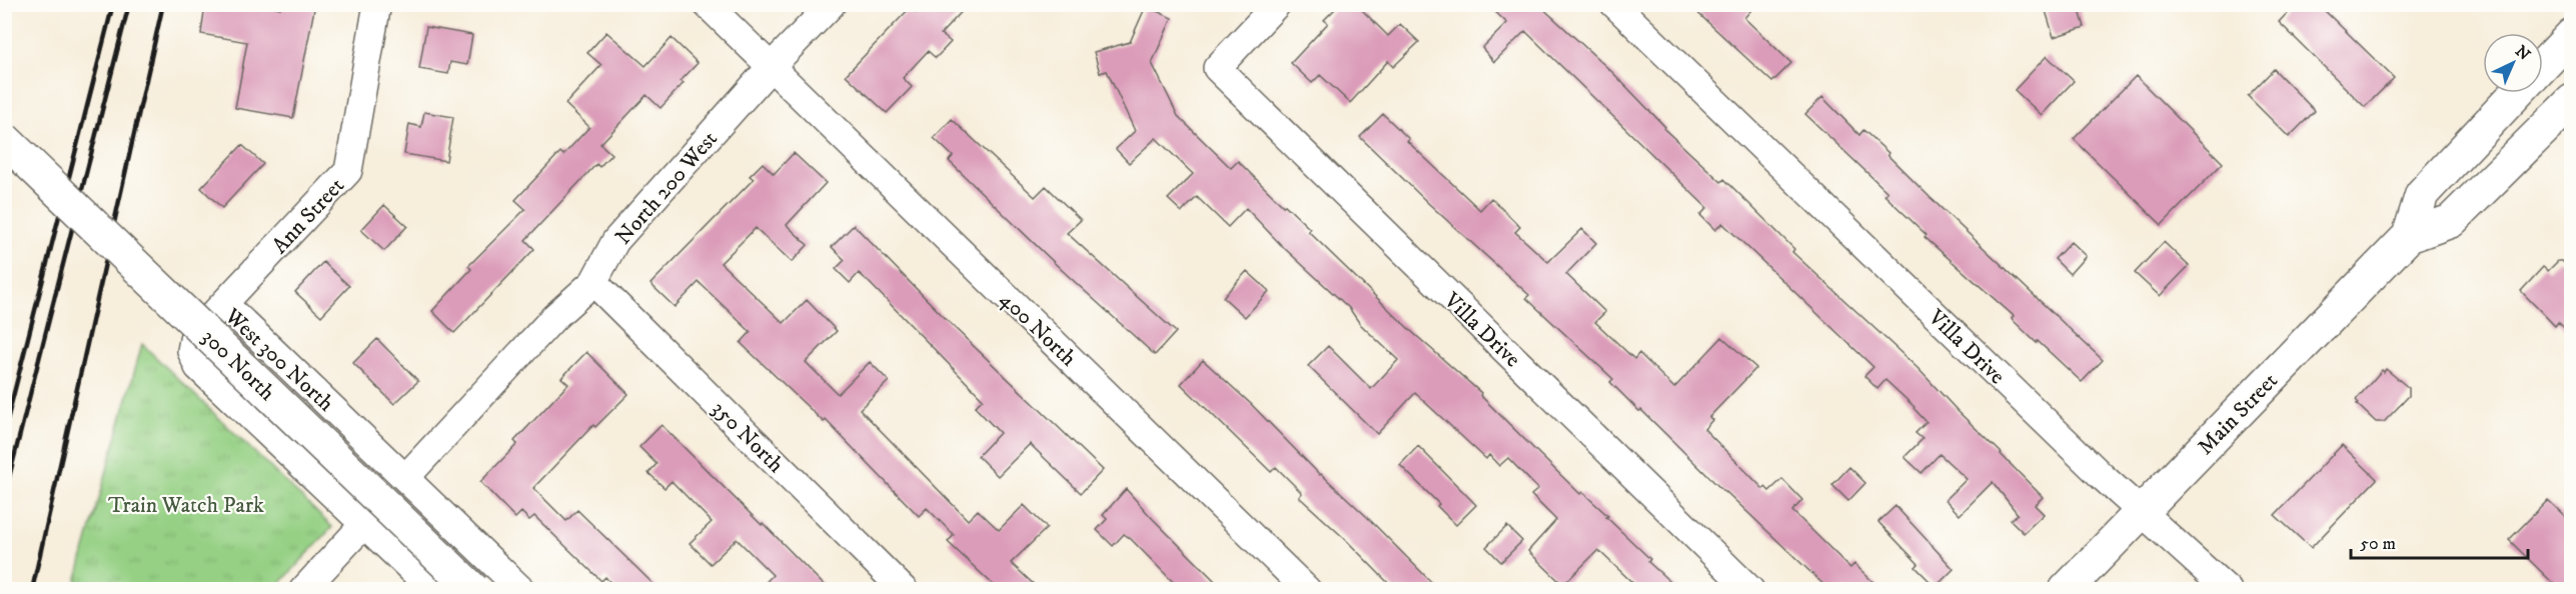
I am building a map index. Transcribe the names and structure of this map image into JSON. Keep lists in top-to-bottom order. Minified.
{"streets":{"main road":["300 North","Main Street"],"street":["North 200 West","Ann Street","400 North","Villa Drive","West 300 North","350 North"]},"crossings":[["North 200 West","400 North"],["North 200 West","West 300 North"],["North 200 West","350 North"],["Ann Street","West 300 North"],["Villa Drive","Main Street"]],"parks":["Train Watch Park"],"scale_bar":"50 m","north":"top right"}
